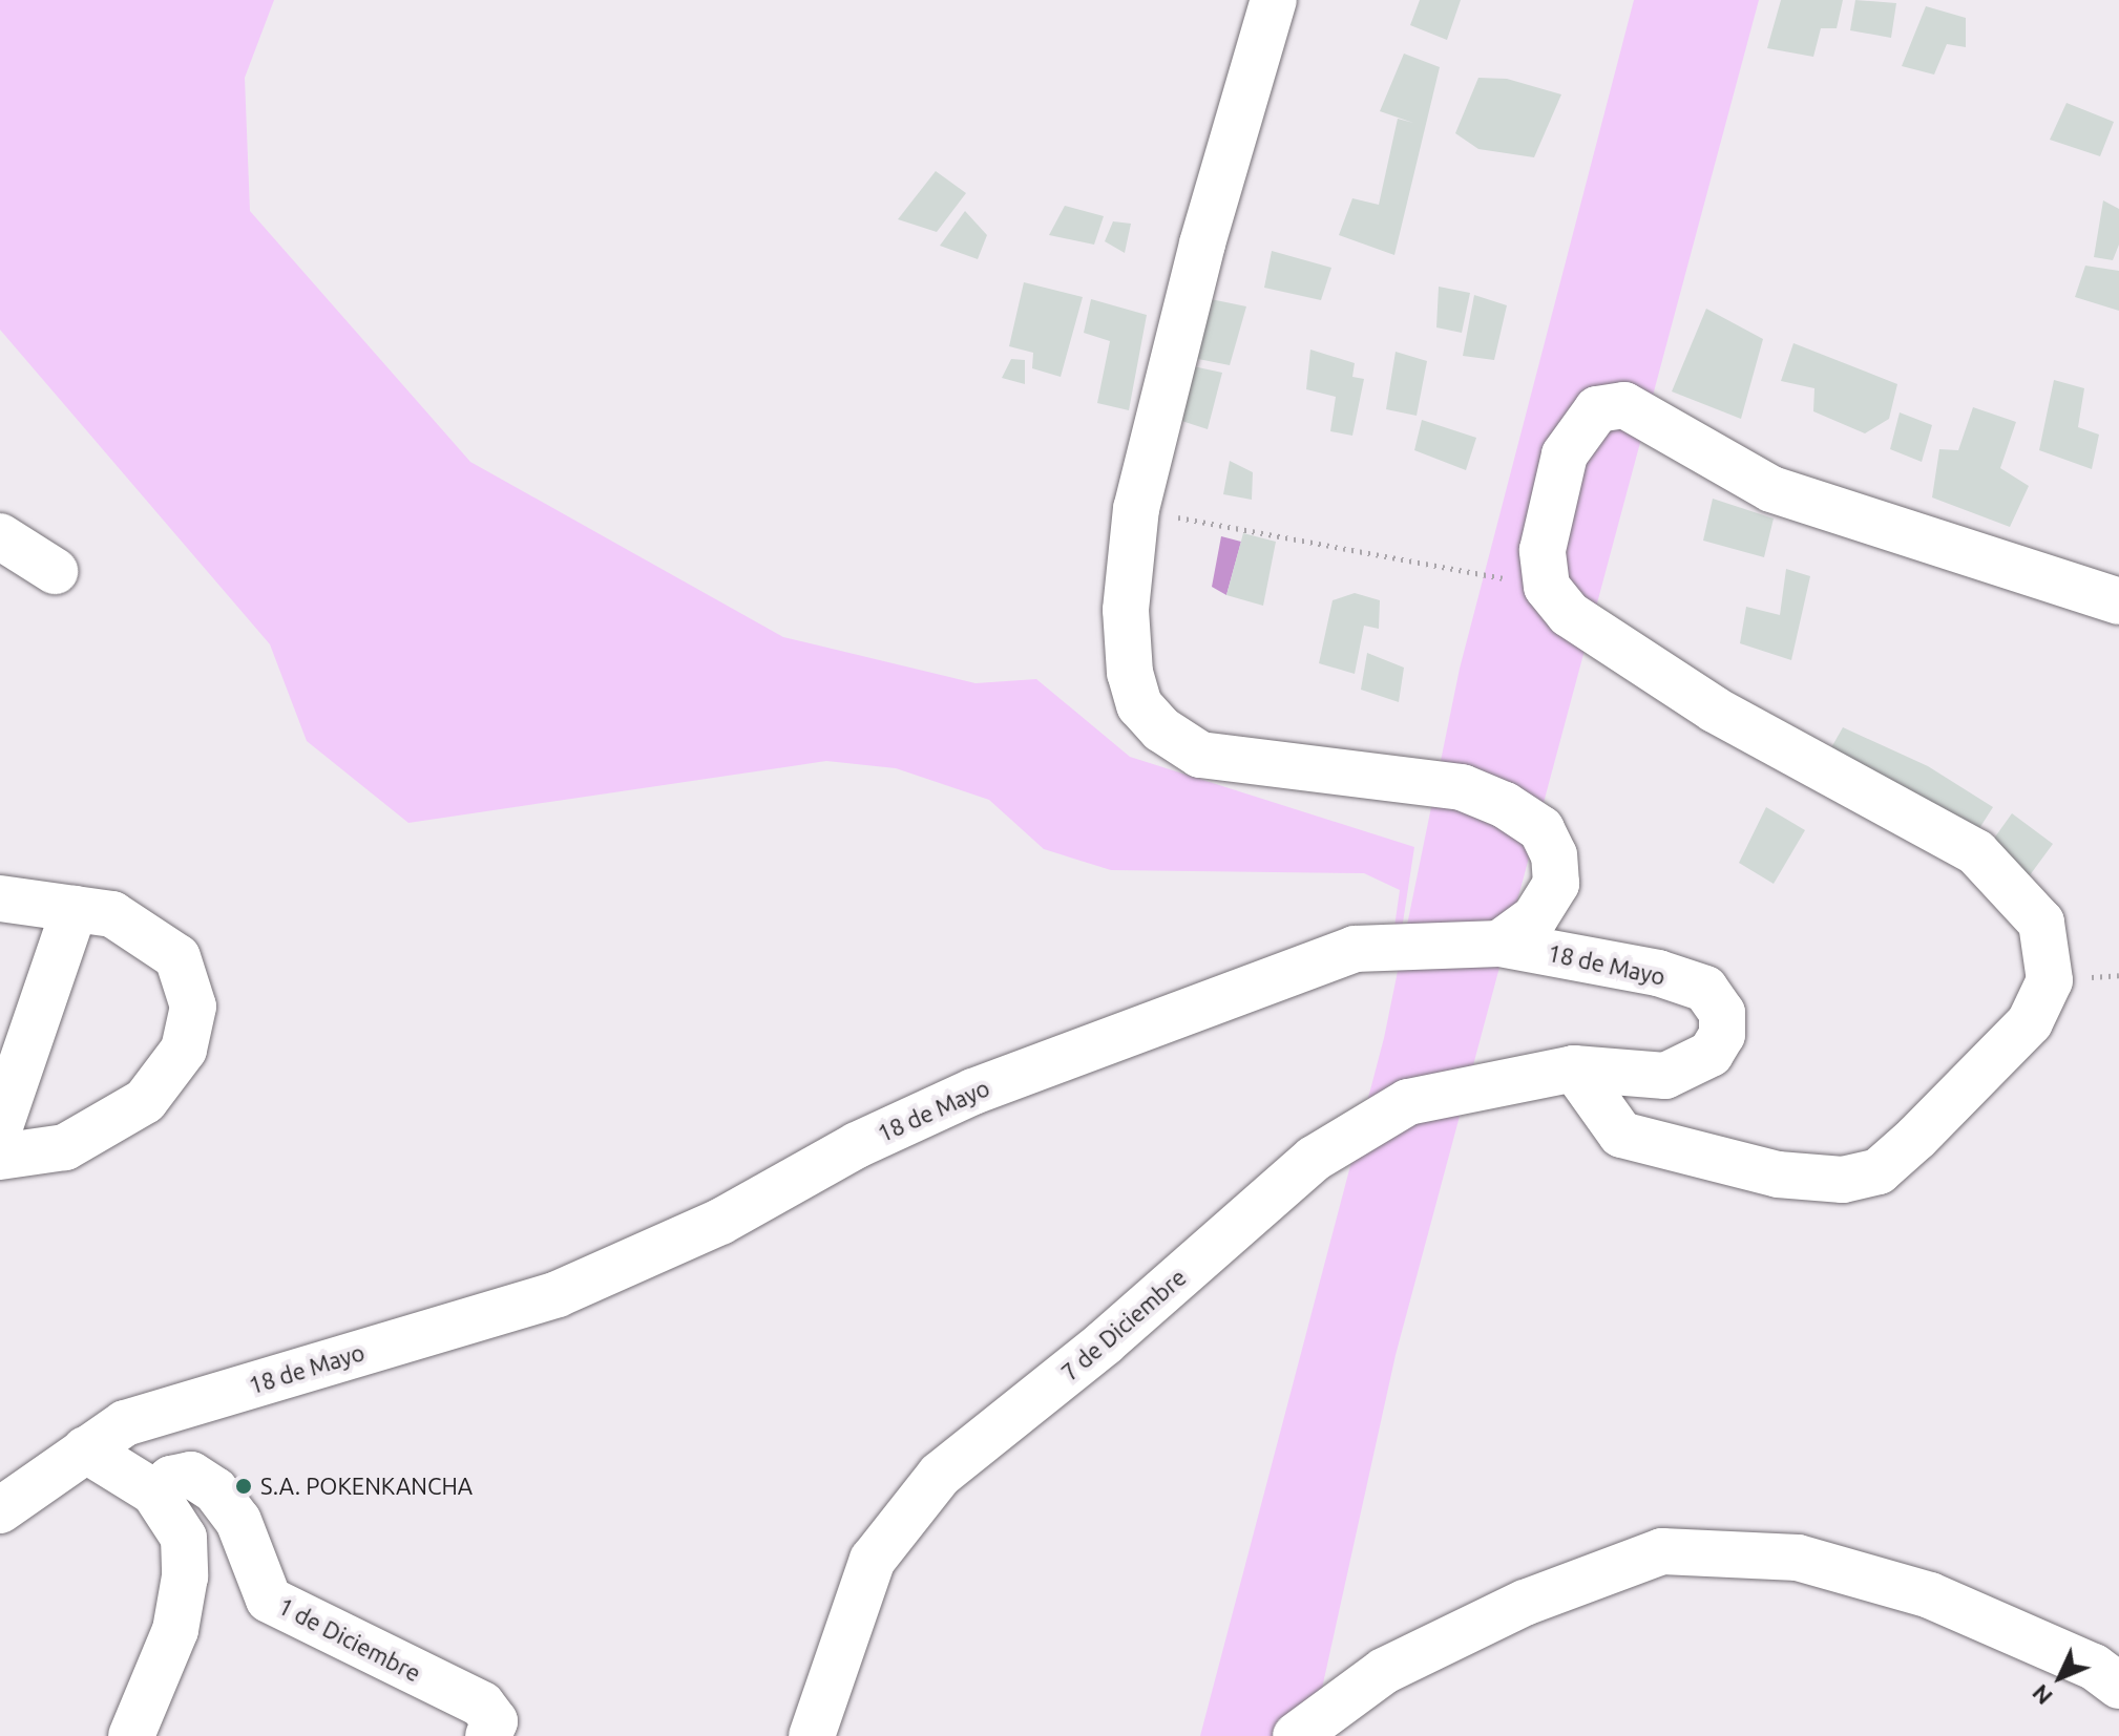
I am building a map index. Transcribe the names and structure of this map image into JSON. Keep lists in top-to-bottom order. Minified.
{"streets":{"street":["18 de Mayo","7 de Diciembre","1 de Diciembre"]},"crossings":[["18 de Mayo","7 de Diciembre"]],"places":["S.A. POKENKANCHA"],"north":"bottom left"}
